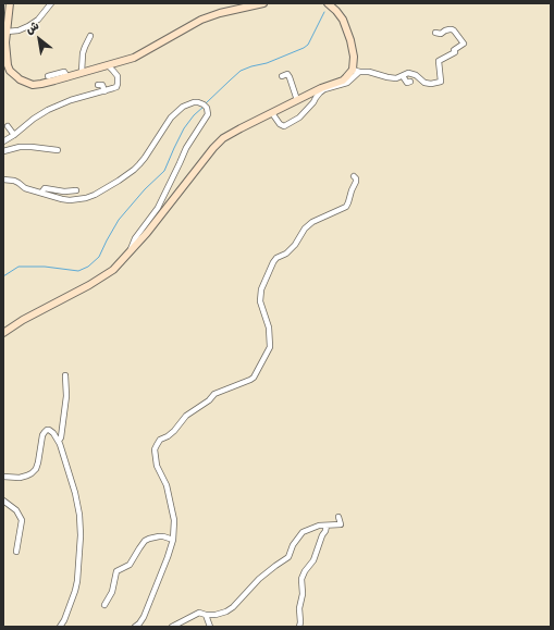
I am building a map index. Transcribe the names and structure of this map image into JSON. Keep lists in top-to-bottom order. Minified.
{"north":"top left"}
